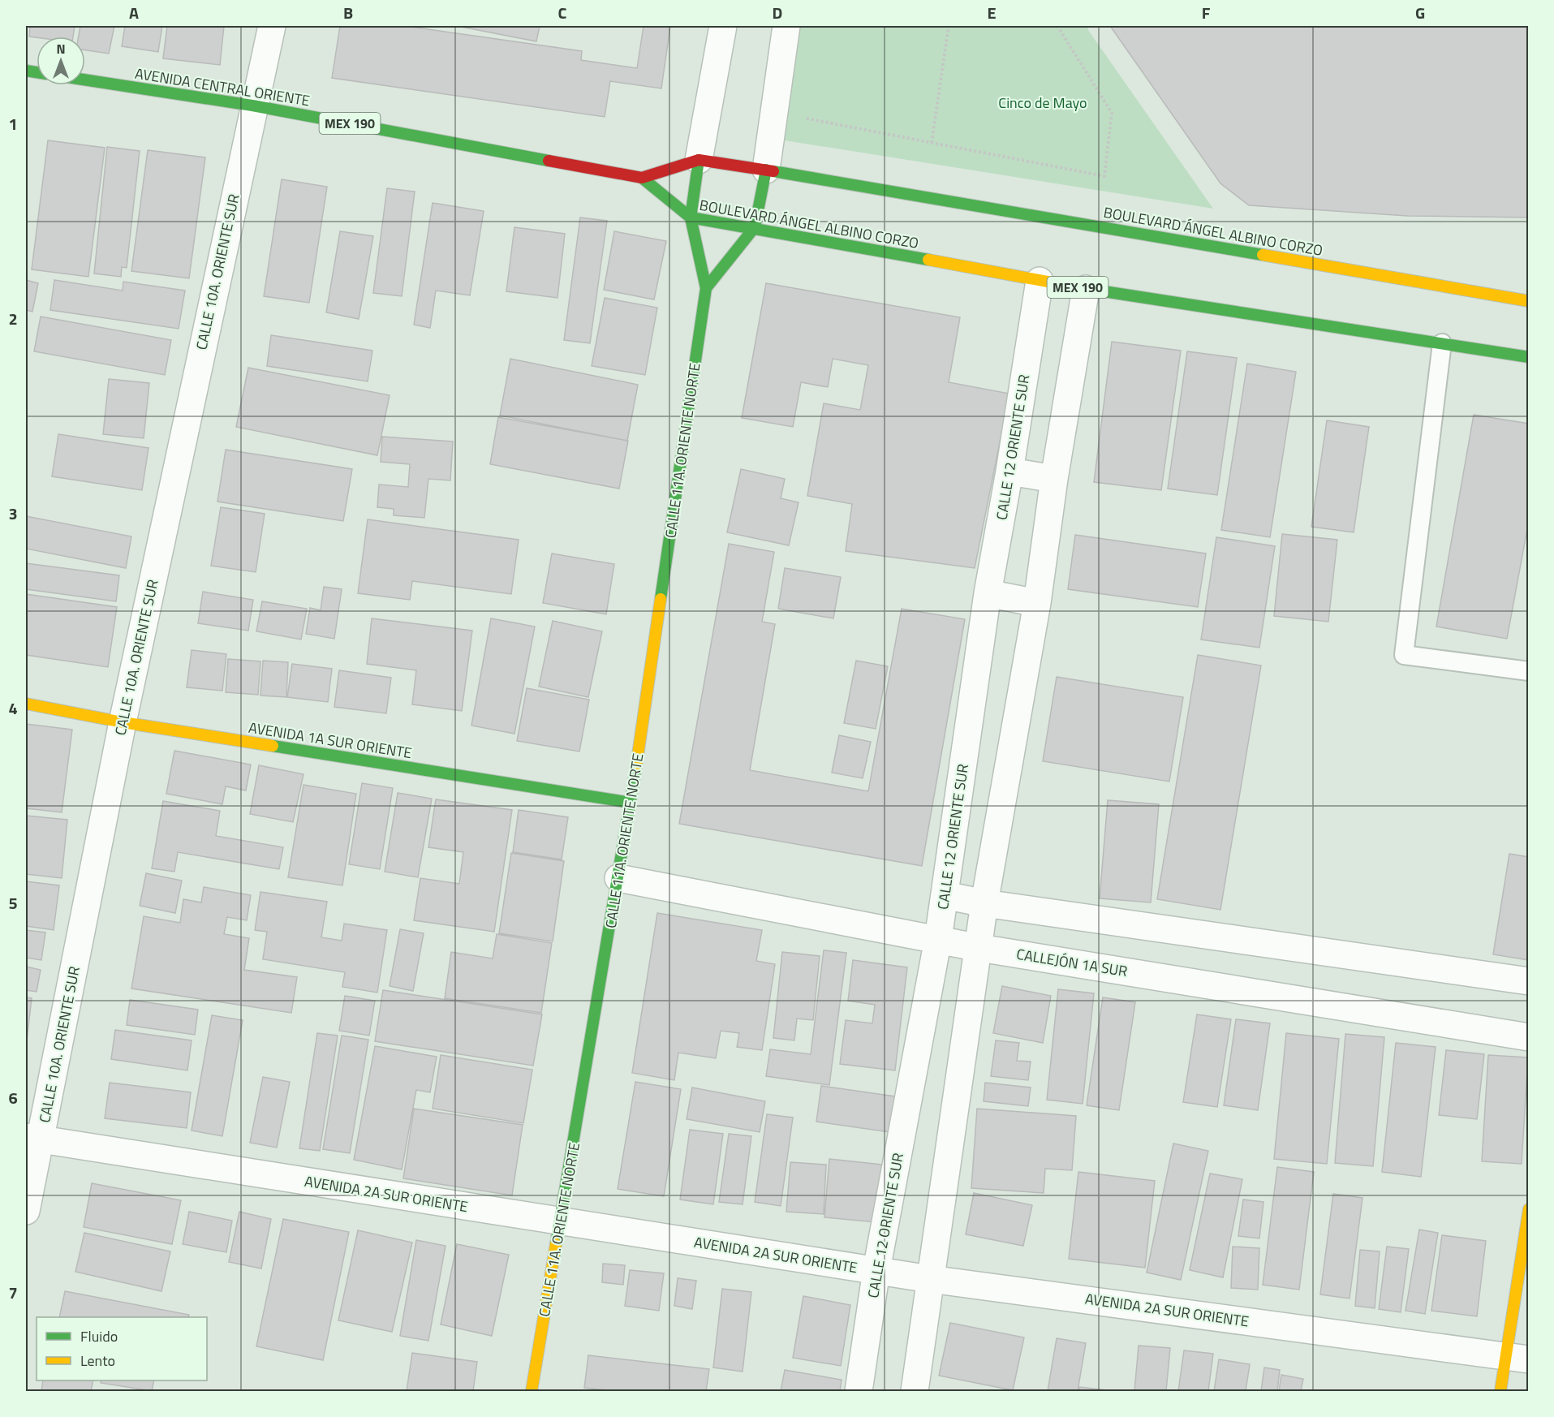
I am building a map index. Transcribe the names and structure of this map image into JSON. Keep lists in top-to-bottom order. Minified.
{"streets":{"main road":["AVENIDA CENTRAL ORIENTE","MEX 190","BOULEVARD ÁNGEL ALBINO CORZO","CALLE 11A. ORIENTE NORTE","AVENIDA 1A SUR ORIENTE"],"street":["CALLE 10A. ORIENTE SUR","CALLE 12 ORIENTE SUR","CALLEJÓN 1A SUR","AVENIDA 2A SUR ORIENTE"]},"crossings":[["AVENIDA CENTRAL ORIENTE","BOULEVARD ÁNGEL ALBINO CORZO"],["AVENIDA CENTRAL ORIENTE","CALLE 10A. ORIENTE SUR"],["BOULEVARD ÁNGEL ALBINO CORZO","CALLE 12 ORIENTE SUR"],["CALLE 10A. ORIENTE SUR","AVENIDA 1A SUR ORIENTE"],["CALLE 10A. ORIENTE SUR","AVENIDA 2A SUR ORIENTE"],["CALLE 12 ORIENTE SUR","CALLEJÓN 1A SUR"],["CALLE 12 ORIENTE SUR","AVENIDA 2A SUR ORIENTE"],["CALLE 11A. ORIENTE NORTE","AVENIDA 1A SUR ORIENTE"],["CALLE 11A. ORIENTE NORTE","CALLEJÓN 1A SUR"],["CALLE 11A. ORIENTE NORTE","AVENIDA 2A SUR ORIENTE"]],"parks":["Cinco de Mayo"],"legend":["Fluido","Lento"],"north":"top","grid":{"columns":["A","B","C","D","E","F","G"],"rows":["1","2","3","4","5","6","7"]}}
